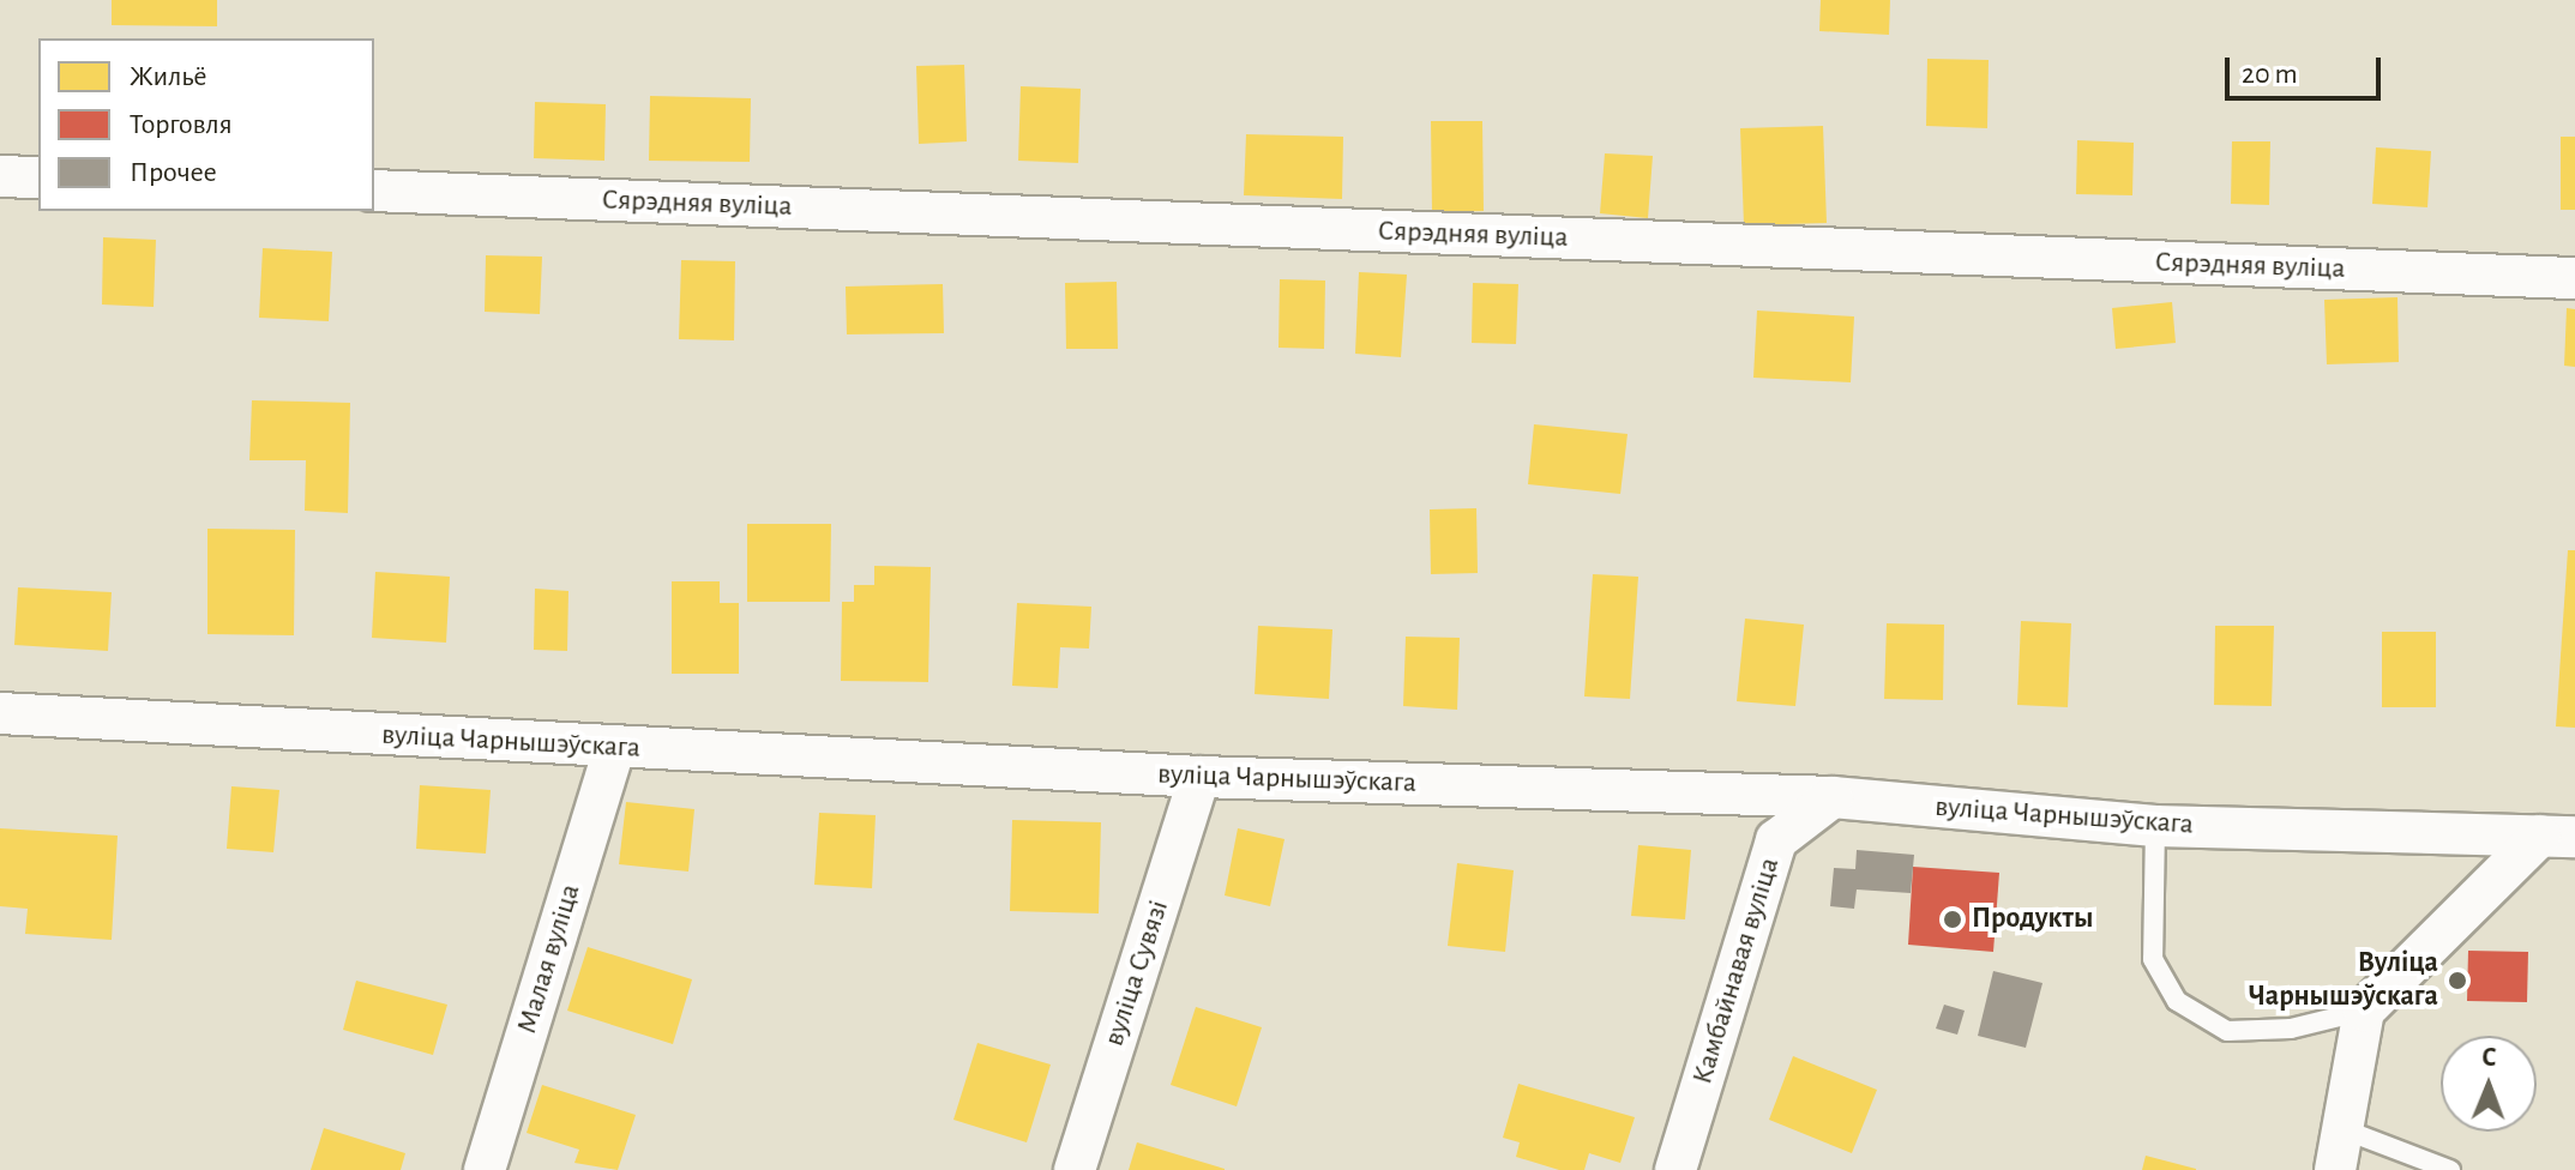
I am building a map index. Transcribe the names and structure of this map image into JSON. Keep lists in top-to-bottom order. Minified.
{"streets":{"street":["Сярэдняя вуліца","вуліца Чарнышэўскага","Малая вуліца","Камбайнавая вуліца","вуліца Сувязі"]},"crossings":[["вуліца Чарнышэўскага","Малая вуліца"],["вуліца Чарнышэўскага","Камбайнавая вуліца"],["вуліца Чарнышэўскага","вуліца Сувязі"]],"places":["Продукты","Вуліца Чарнышэўскага"],"legend":["Жильё","Торговля","Прочее"],"scale_bar":"20 m","north":"top"}
